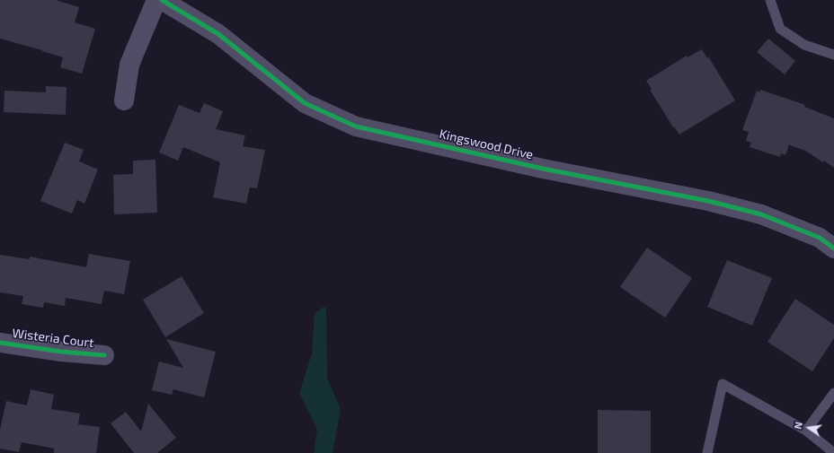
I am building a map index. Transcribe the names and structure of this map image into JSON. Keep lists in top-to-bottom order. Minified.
{"streets":{"street":["Kingswood Drive","Wisteria Court"]},"north":"left"}
